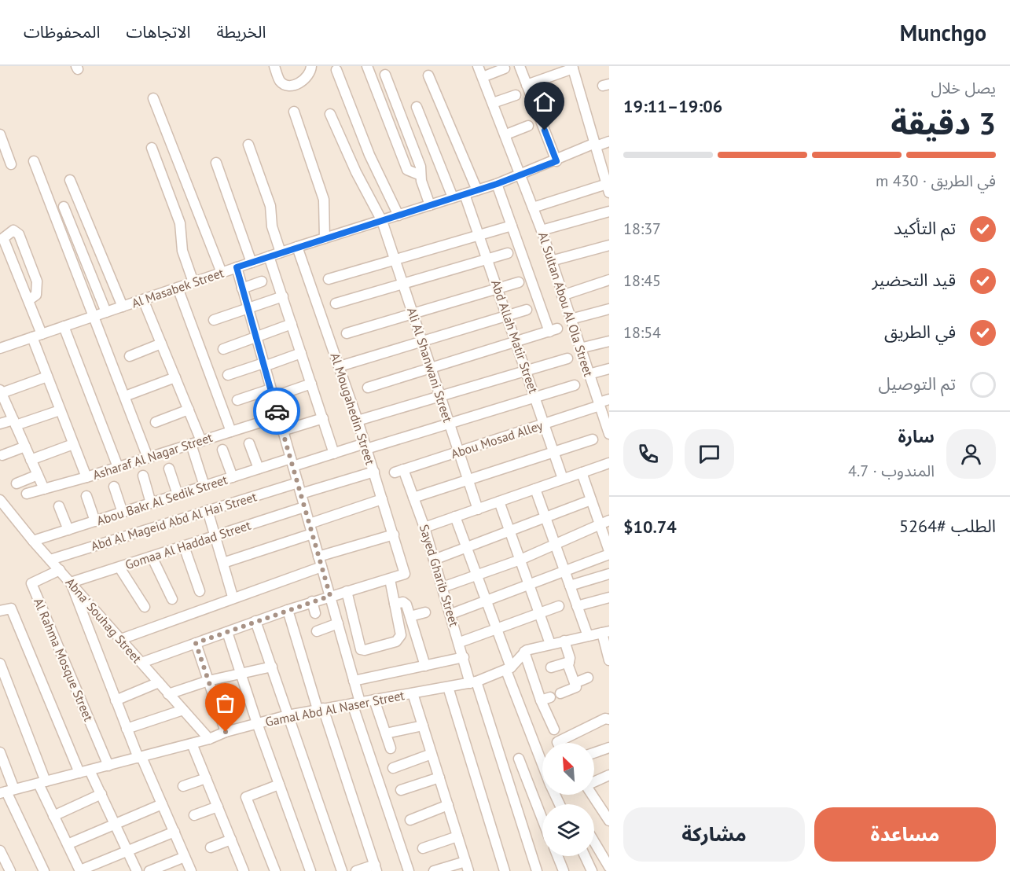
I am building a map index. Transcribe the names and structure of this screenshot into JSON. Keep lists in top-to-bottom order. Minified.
{"streets":{"street":["Al Masabek Street","Al Sultan Abou Al Ola Street","Abd Allah Matir Street","Ali Al Shanwani Street","Al Mougahedin Street","Abou Mosad Alley","Asharaf Al Nagar Street","Abou Bakr Al Sedik Street","Abd Al Mageid Abd Al Hai Street","Gomaa Al Haddad Street","Sayed Gharib Street","Abna' Souhag Street","Al Rahma Mosque Street","Gamal Abd Al Naser Street"]},"crossings":[["Al Masabek Street","Al Sultan Abou Al Ola Street"],["Al Masabek Street","Abd Allah Matir Street"],["Al Masabek Street","Ali Al Shanwani Street"],["Al Masabek Street","Al Mougahedin Street"],["Al Sultan Abou Al Ola Street","Abou Mosad Alley"],["Abd Allah Matir Street","Abou Mosad Alley"],["Abd Allah Matir Street","Abou Bakr Al Sedik Street"],["Ali Al Shanwani Street","Abou Mosad Alley"],["Ali Al Shanwani Street","Abou Bakr Al Sedik Street"],["Al Mougahedin Street","Abou Bakr Al Sedik Street"],["Abou Mosad Alley","Sayed Gharib Street"],["Abou Bakr Al Sedik Street","Abna' Souhag Street"],["Abd Al Mageid Abd Al Hai Street","Abna' Souhag Street"],["Gomaa Al Haddad Street","Abna' Souhag Street"],["Sayed Gharib Street","Gamal Abd Al Naser Street"],["Abna' Souhag Street","Al Rahma Mosque Street"],["Abna' Souhag Street","Gamal Abd Al Naser Street"],["Al Rahma Mosque Street","Gamal Abd Al Naser Street"]],"north":"top left","page":{"header":"Munchgo","nav":["الخريطة","الاتجاهات","المحفوظات"],"heading":["3 دقيقة","يصل خلال","19:06–19:11"],"panel":["سارة","المندوب · 4.7","الطلب #5264","$10.74"],"bar":"في الطريق · 430 m","list":[["تم التأكيد","18:37"],["قيد التحضير","18:45"],["في الطريق","18:54"],"تم التوصيل"],"buttons":["مساعدة","مشاركة"]}}
